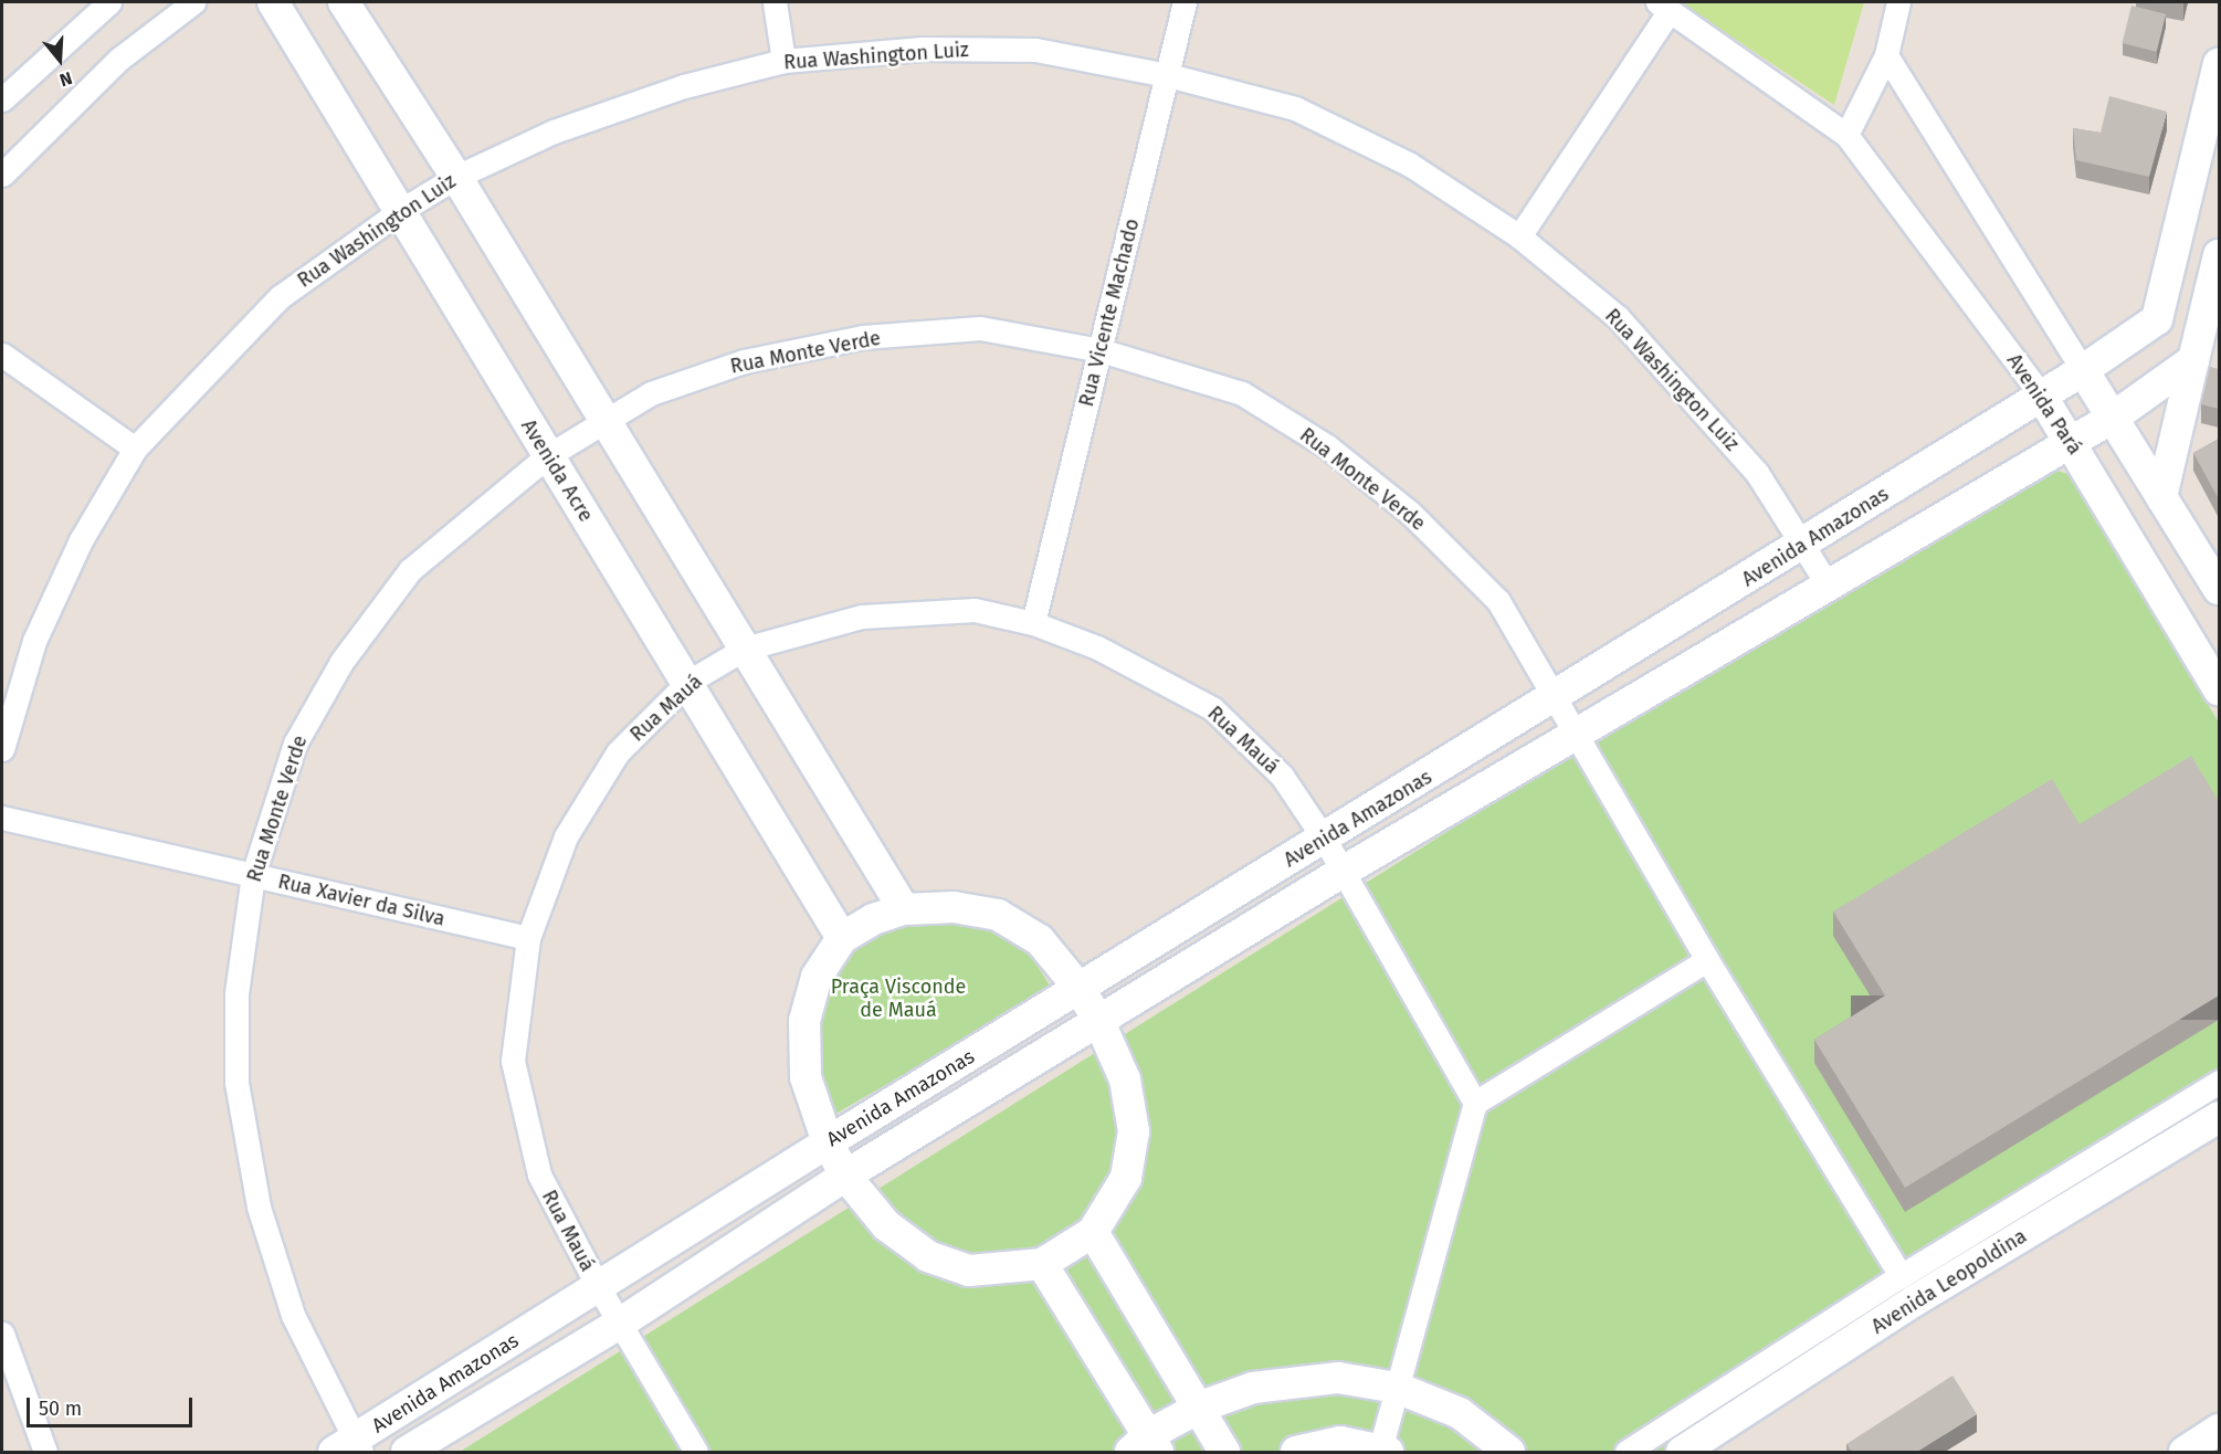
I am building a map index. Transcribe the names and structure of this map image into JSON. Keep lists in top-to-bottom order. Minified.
{"streets":{"main road":["Avenida Pará","Avenida Acre","Avenida Amazonas","Avenida Leopoldina"],"street":["Rua Washington Luiz","Rua Vicente Machado","Rua Monte Verde","Rua Mauá","Rua Xavier da Silva"]},"crossings":[["Rua Washington Luiz","Rua Vicente Machado"],["Rua Washington Luiz","Avenida Acre"],["Rua Washington Luiz","Avenida Amazonas"],["Rua Vicente Machado","Rua Monte Verde"],["Rua Vicente Machado","Rua Mauá"],["Rua Monte Verde","Avenida Acre"],["Rua Monte Verde","Avenida Amazonas"],["Rua Monte Verde","Rua Xavier da Silva"],["Avenida Pará","Avenida Amazonas"],["Avenida Acre","Rua Mauá"],["Avenida Amazonas","Rua Mauá"],["Rua Mauá","Rua Xavier da Silva"]],"parks":["Praça Visconde de Mauá"],"scale_bar":"50 m","north":"bottom"}
